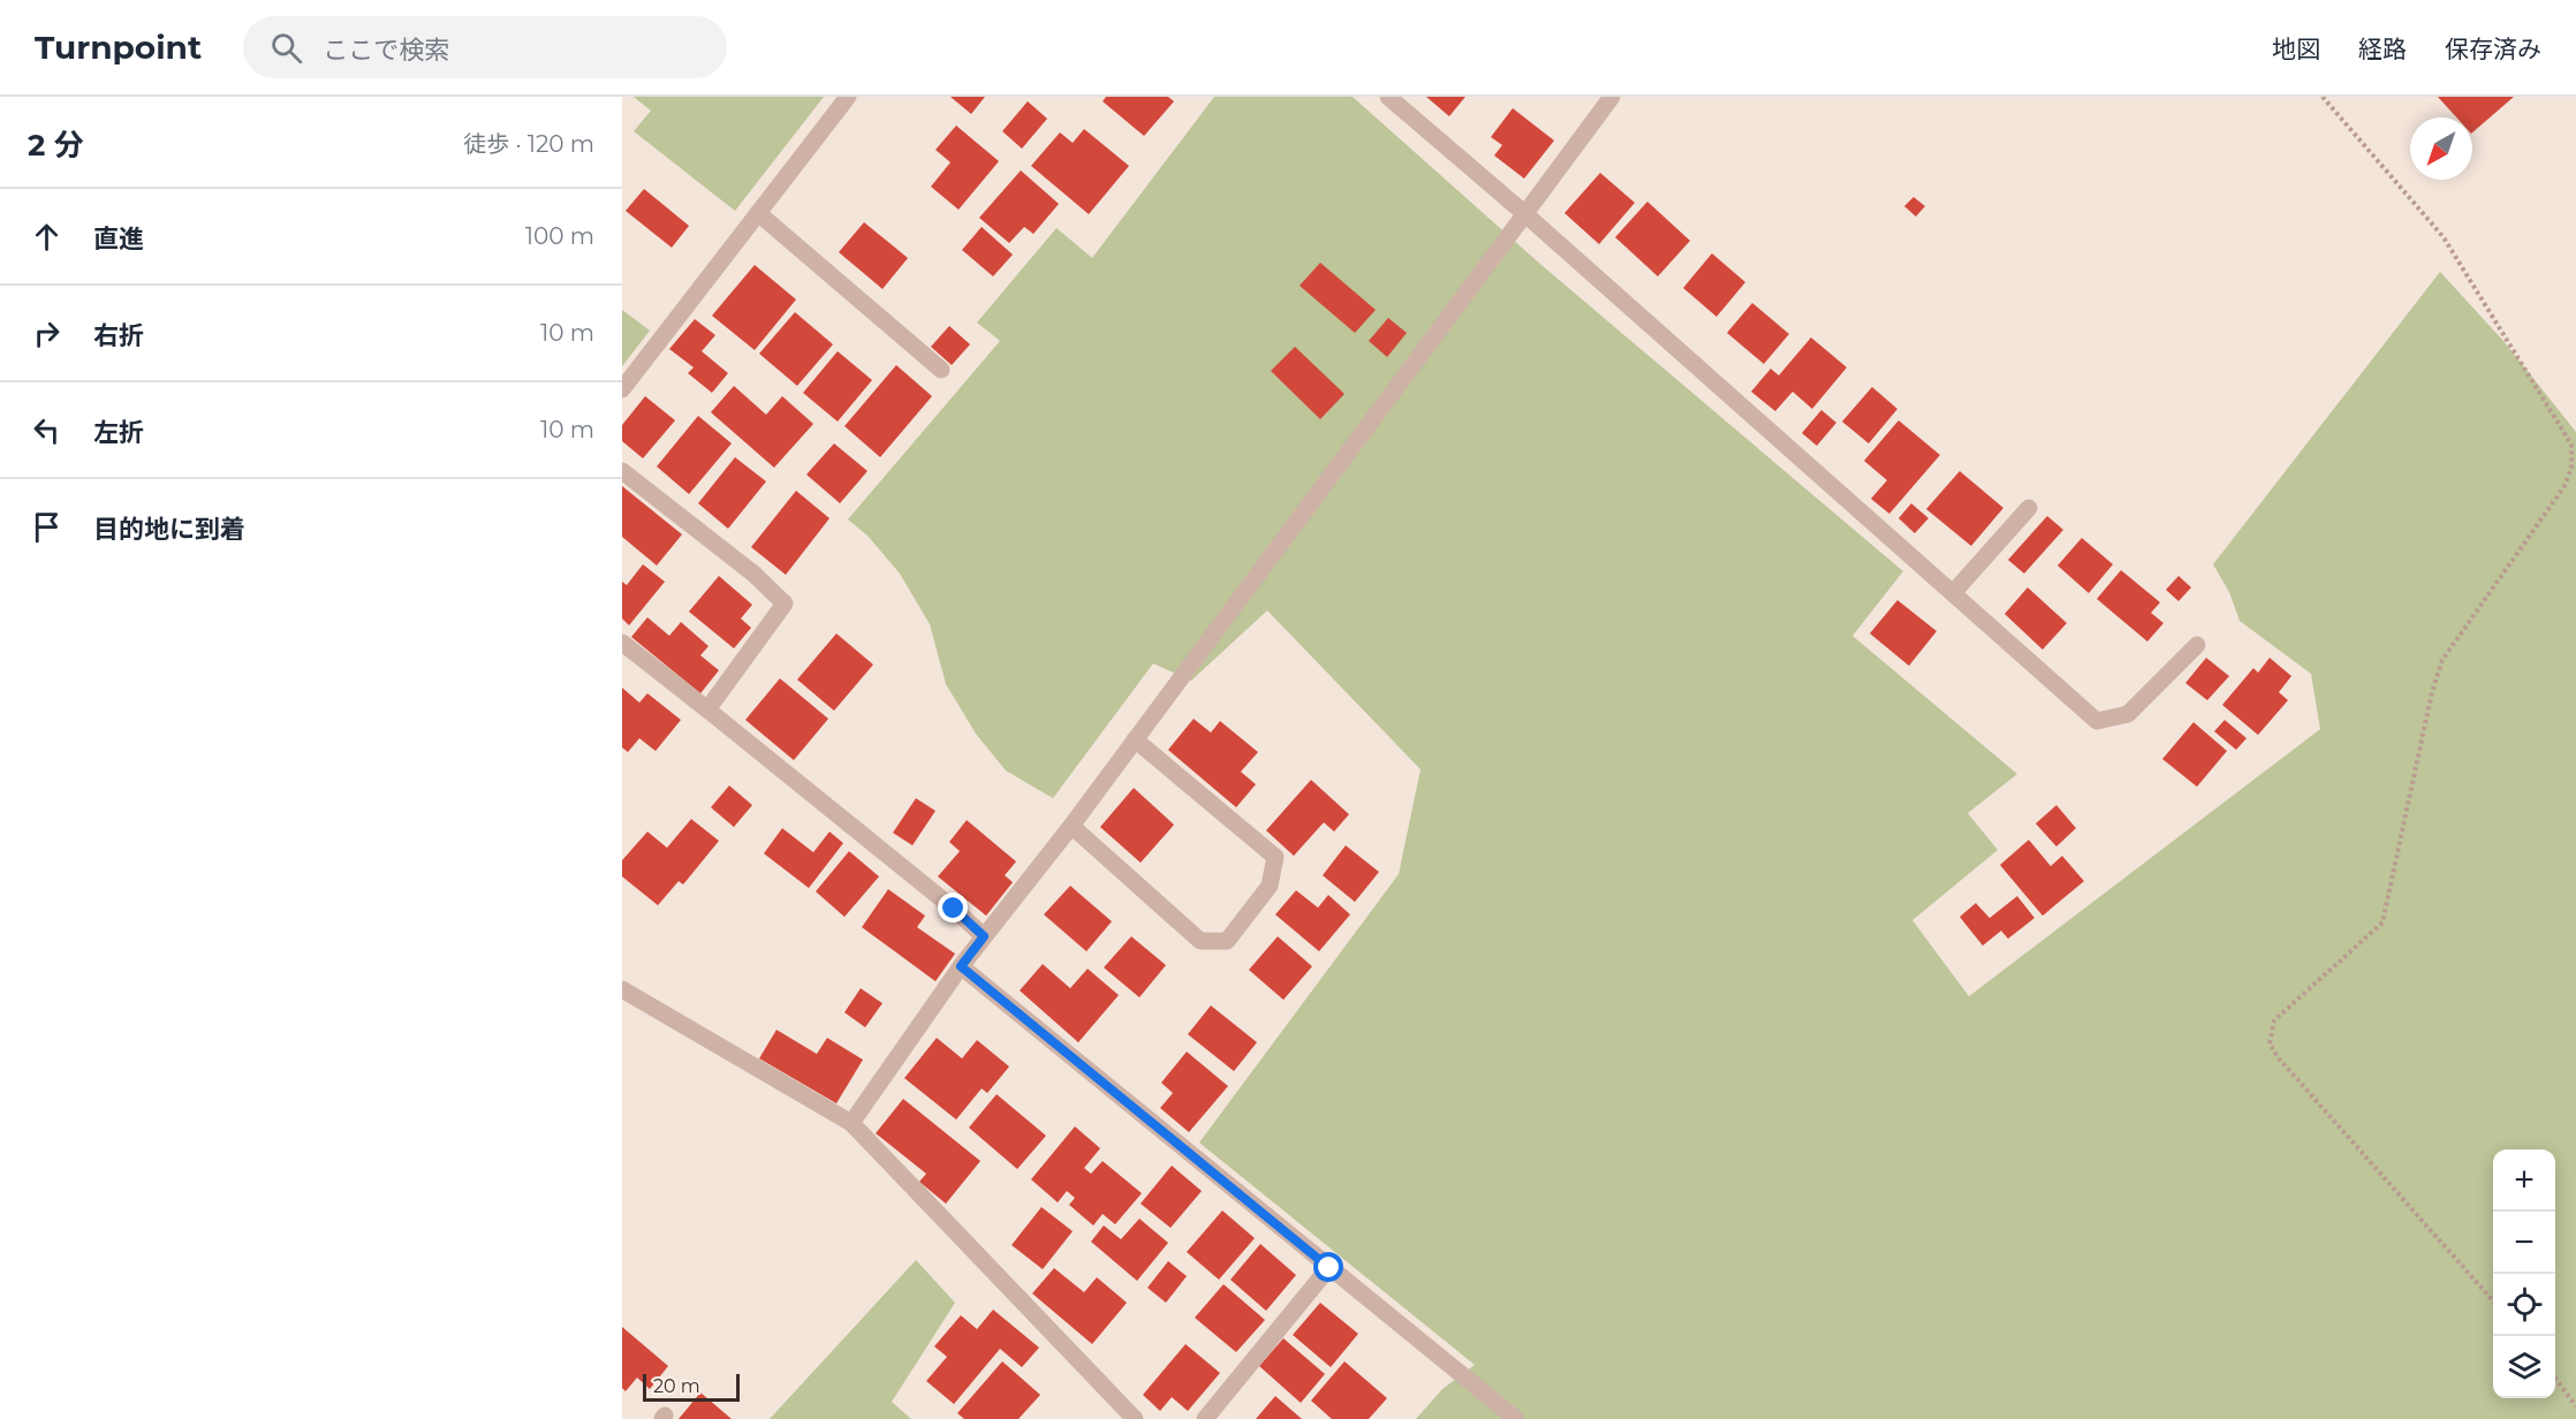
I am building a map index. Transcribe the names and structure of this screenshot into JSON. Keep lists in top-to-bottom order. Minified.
{"scale_bar":"20 m","north":"bottom left","page":{"header":"Turnpoint","search":"ここで検索","nav":["地図","経路","保存済み"],"heading":["2 分","徒歩 · 120 m"],"list":[["直進","100 m"],["右折","10 m"],["左折","10 m"],"目的地に到着"],"map_buttons":["+","−"],"scale":"20 m"}}
